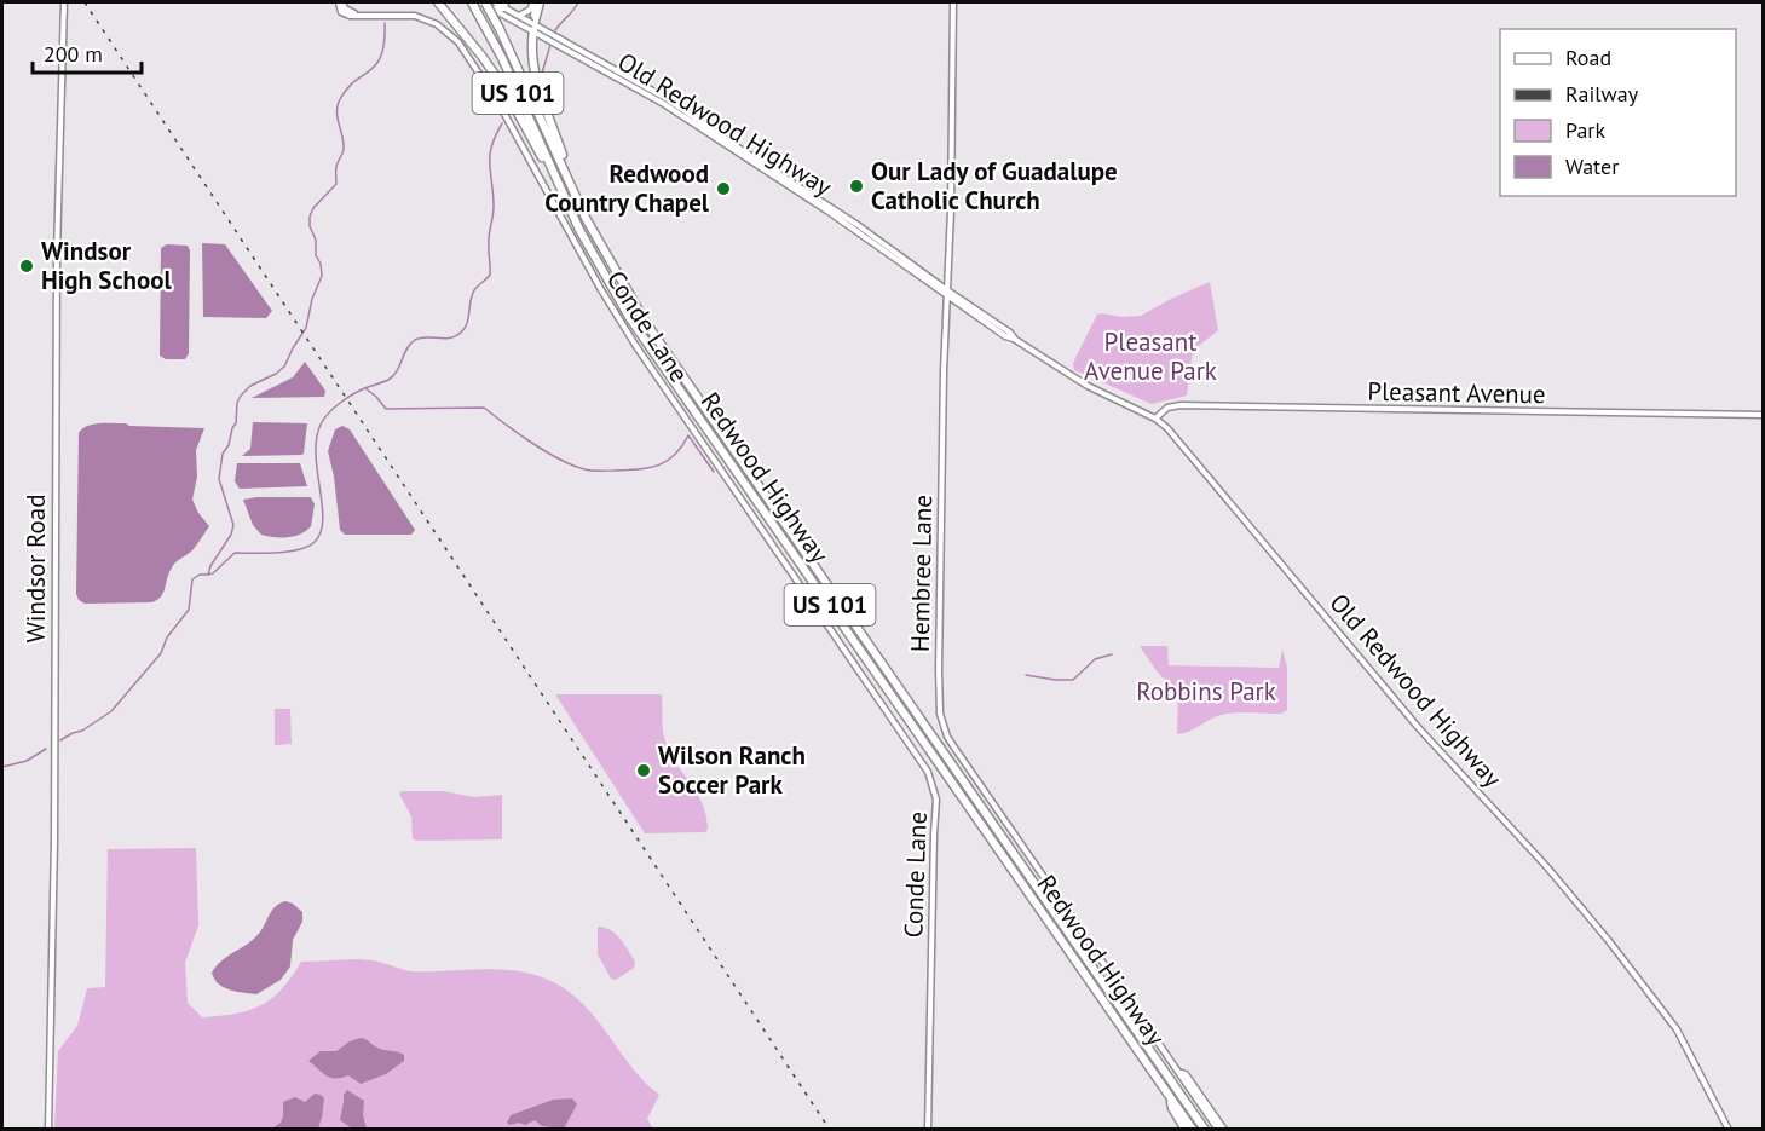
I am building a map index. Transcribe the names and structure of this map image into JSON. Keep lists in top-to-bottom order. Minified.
{"streets":{"highway":["US 101","Redwood Highway"],"main road":["Old Redwood Highway","Conde Lane","Pleasant Avenue","Windsor Road","Hembree Lane"]},"crossings":[["Old Redwood Highway","Pleasant Avenue"],["Old Redwood Highway","Hembree Lane"]],"parks":["Pleasant Avenue Park","Robbins Park"],"places":["Our Lady of Guadalupe Catholic Church","Redwood Country Chapel","Windsor High School","Wilson Ranch Soccer Park"],"legend":["Road","Railway","Park","Water"],"scale_bar":"200 m"}
